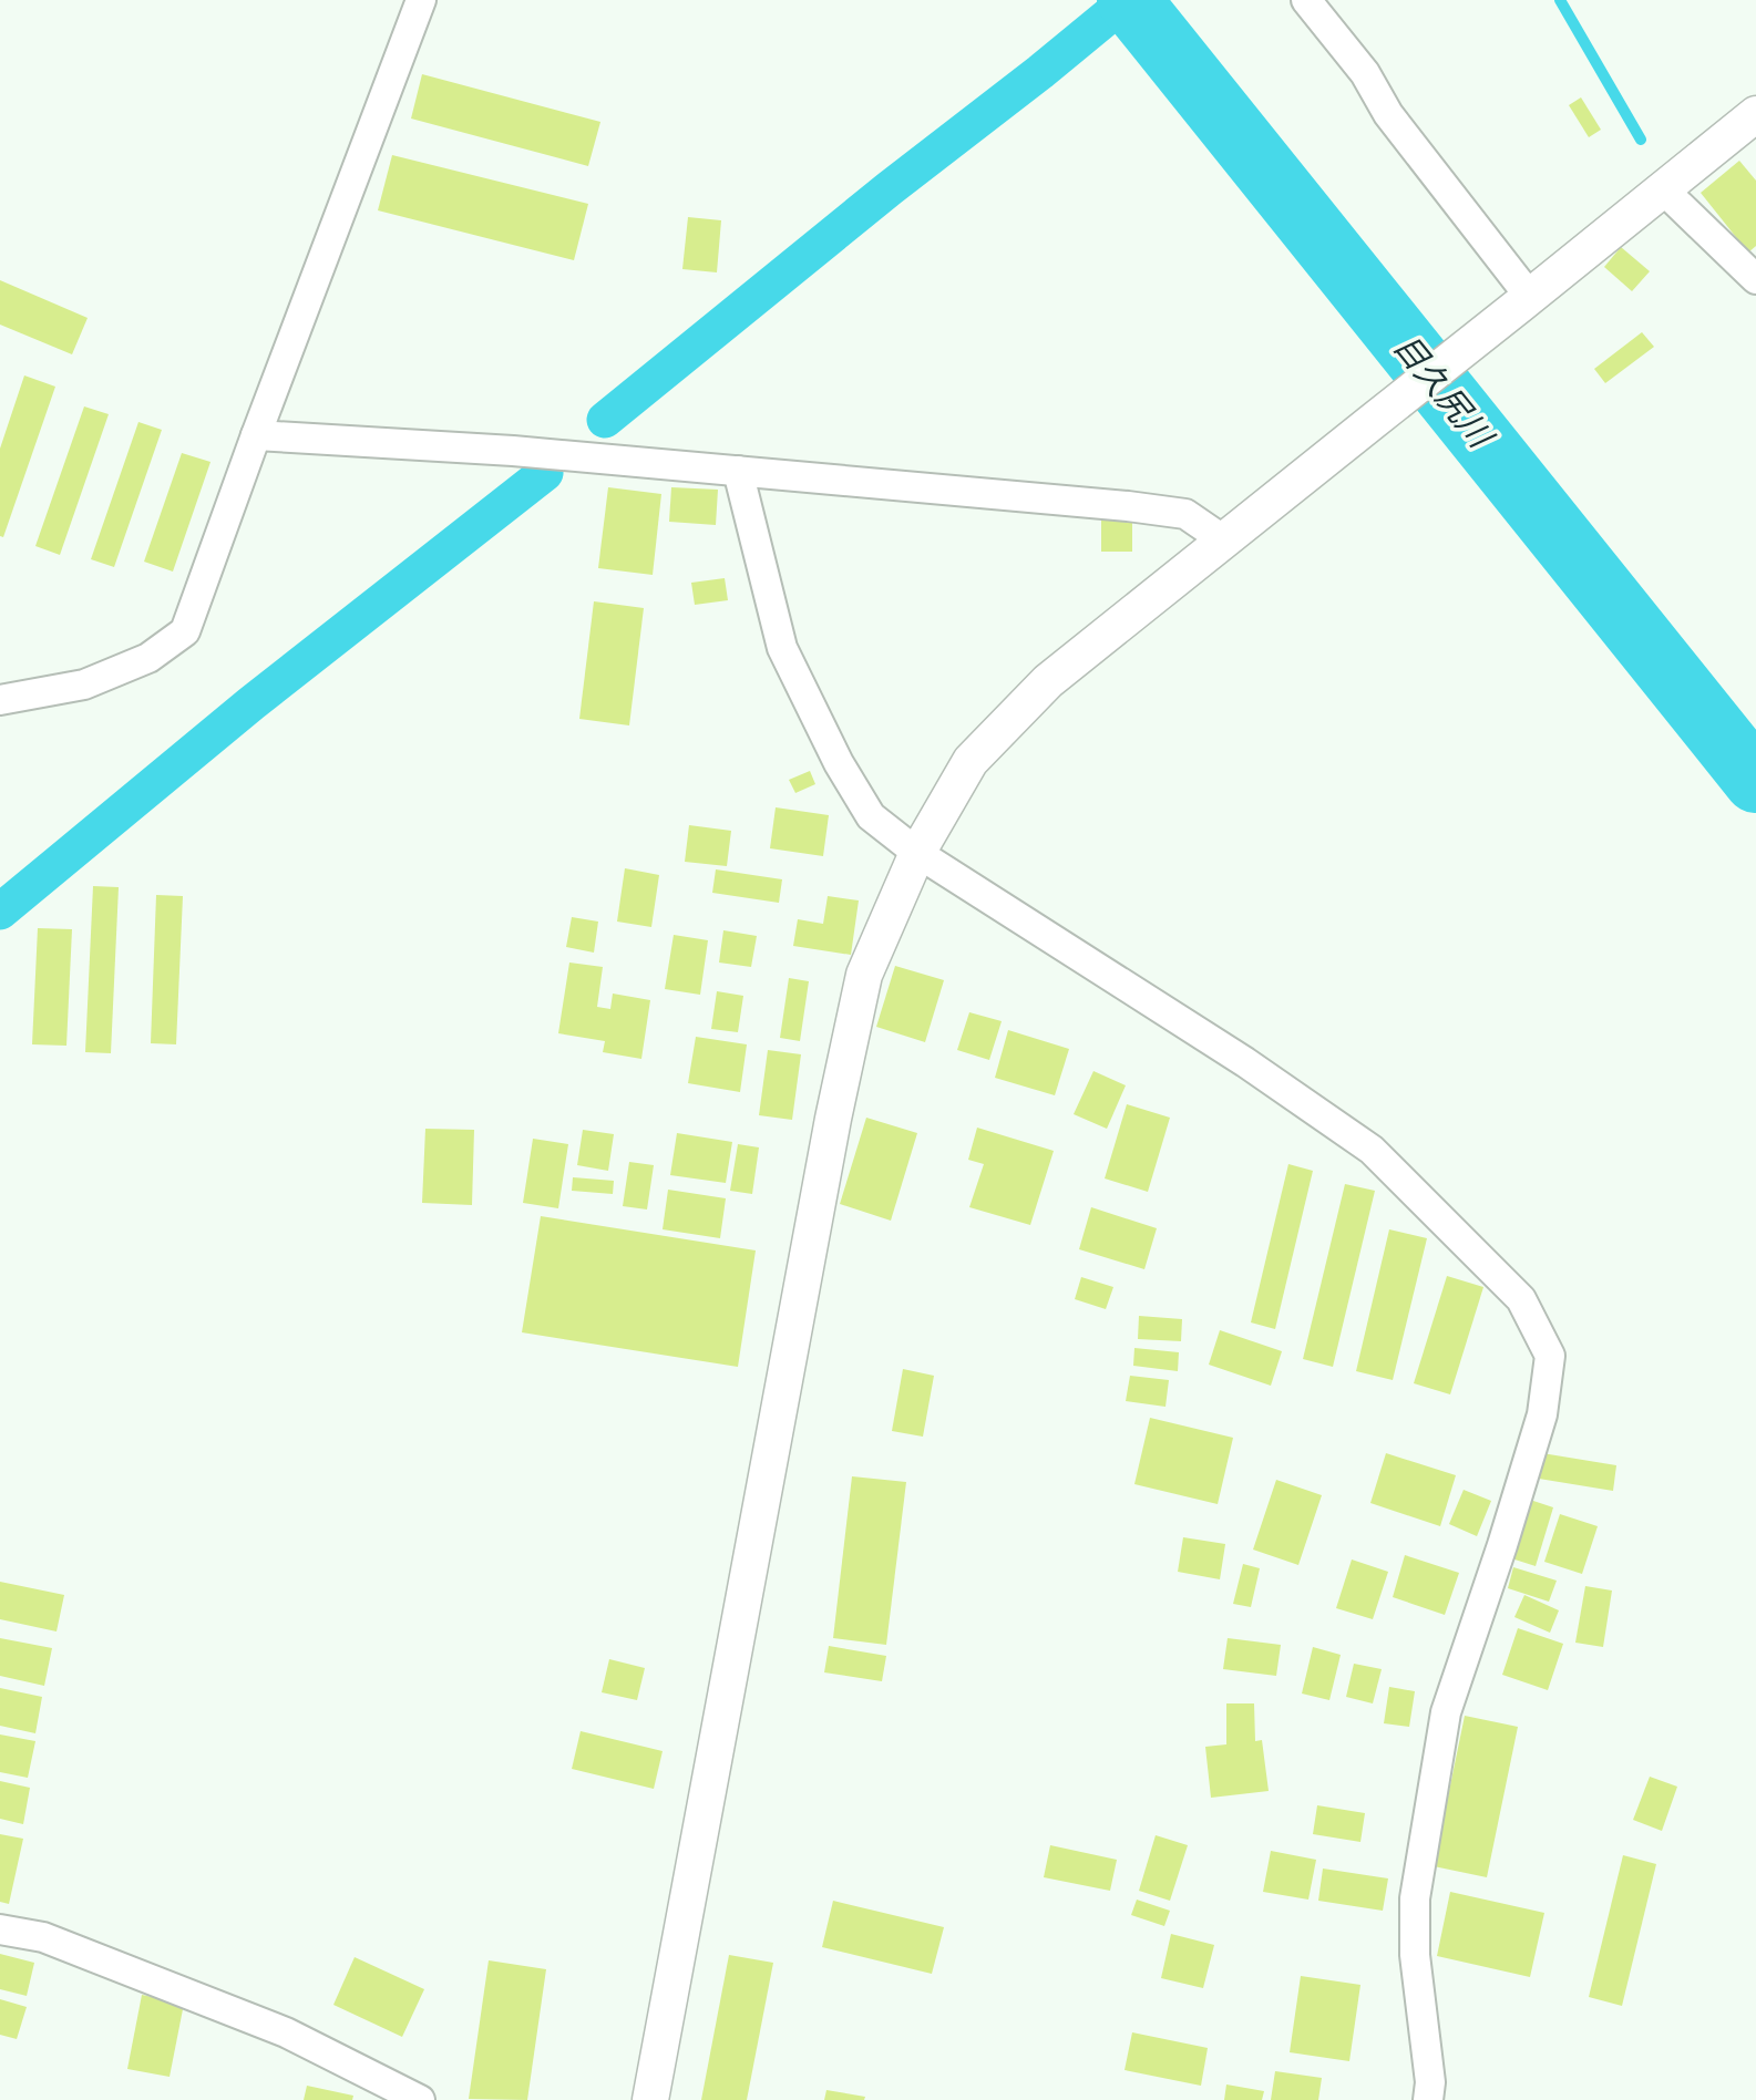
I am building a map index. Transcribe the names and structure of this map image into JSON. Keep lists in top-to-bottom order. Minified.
{"water":["目久尻川"]}
